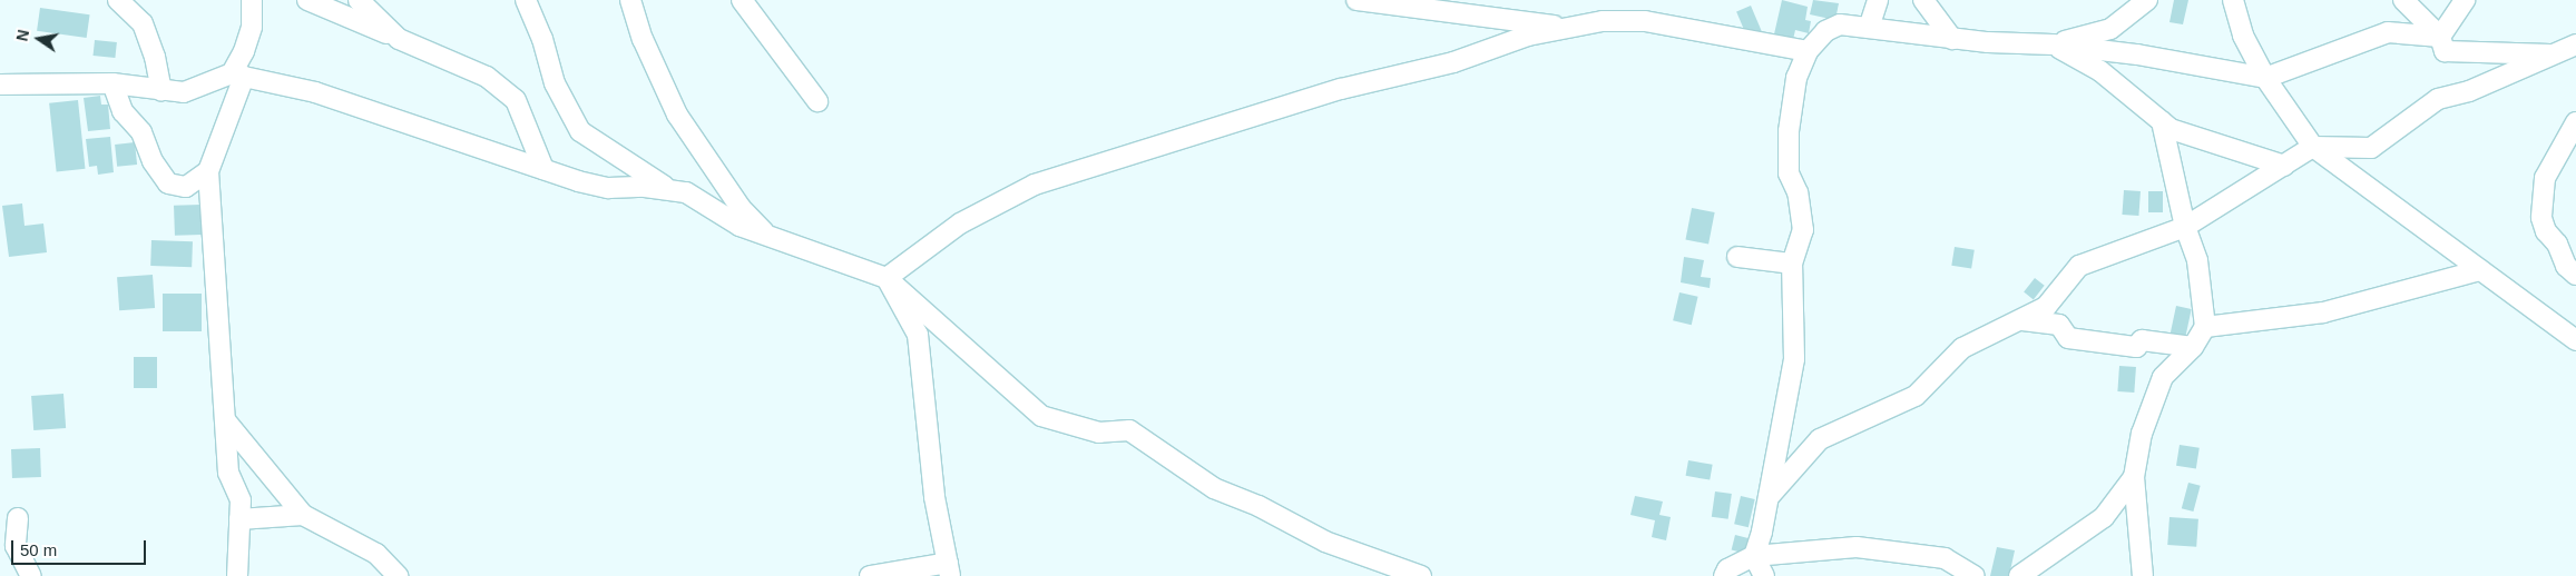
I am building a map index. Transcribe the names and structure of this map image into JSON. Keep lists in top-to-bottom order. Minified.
{"scale_bar":"50 m","north":"left"}
